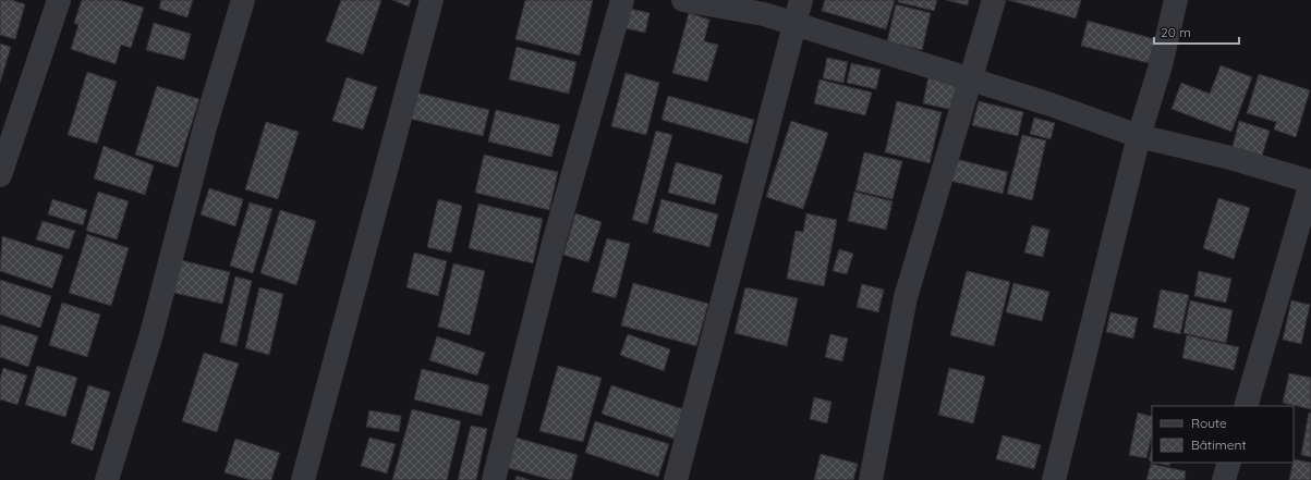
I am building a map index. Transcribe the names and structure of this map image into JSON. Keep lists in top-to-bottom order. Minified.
{"legend":["Route","Bâtiment"],"scale_bar":"20 m"}
